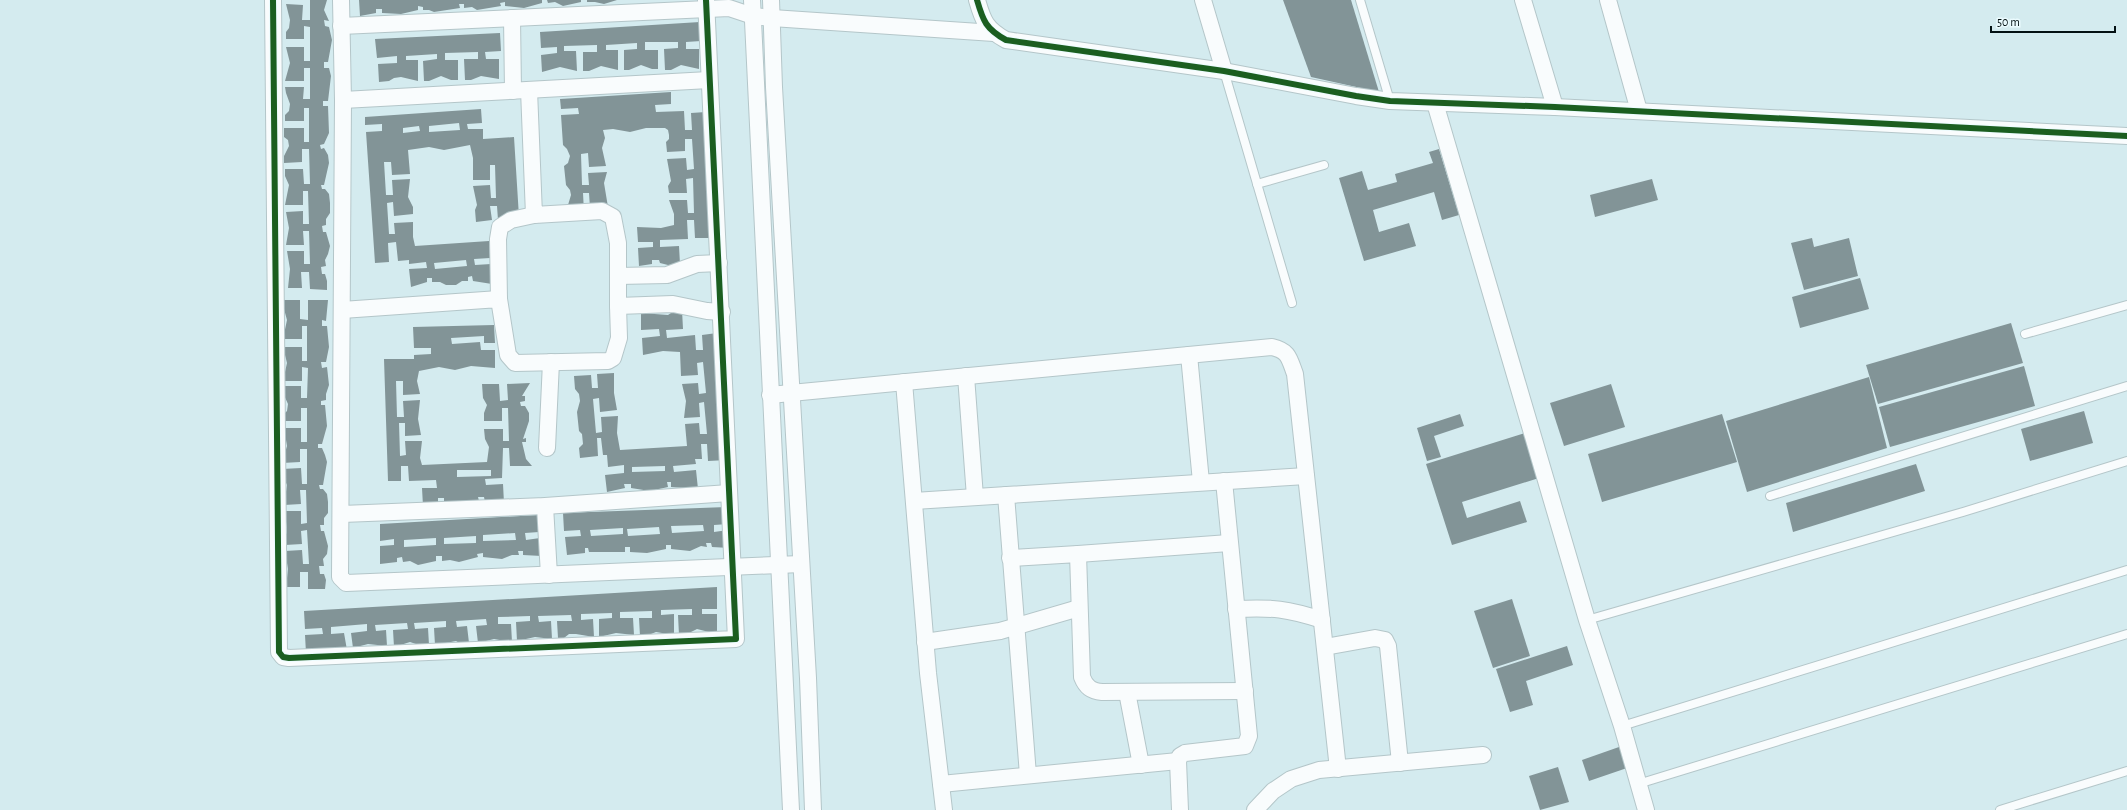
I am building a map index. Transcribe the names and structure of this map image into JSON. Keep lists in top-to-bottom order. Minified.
{"scale_bar":"50 m"}
